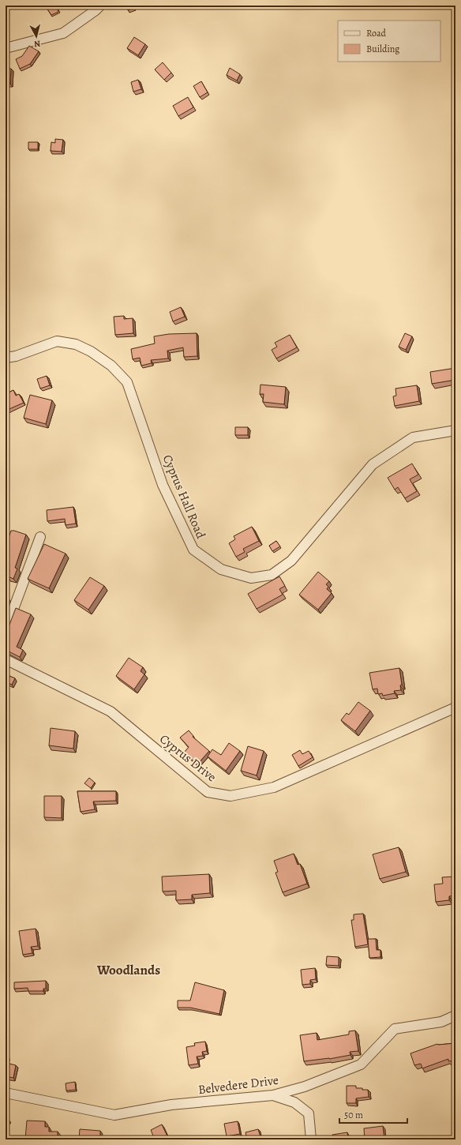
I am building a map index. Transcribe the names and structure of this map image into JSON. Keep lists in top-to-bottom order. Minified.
{"streets":{"street":["Cyprus Hall Road","Cyprus Drive","Belvedere Drive"]},"districts":["Woodlands"],"legend":["Road","Building"],"scale_bar":"50 m","north":"bottom"}
